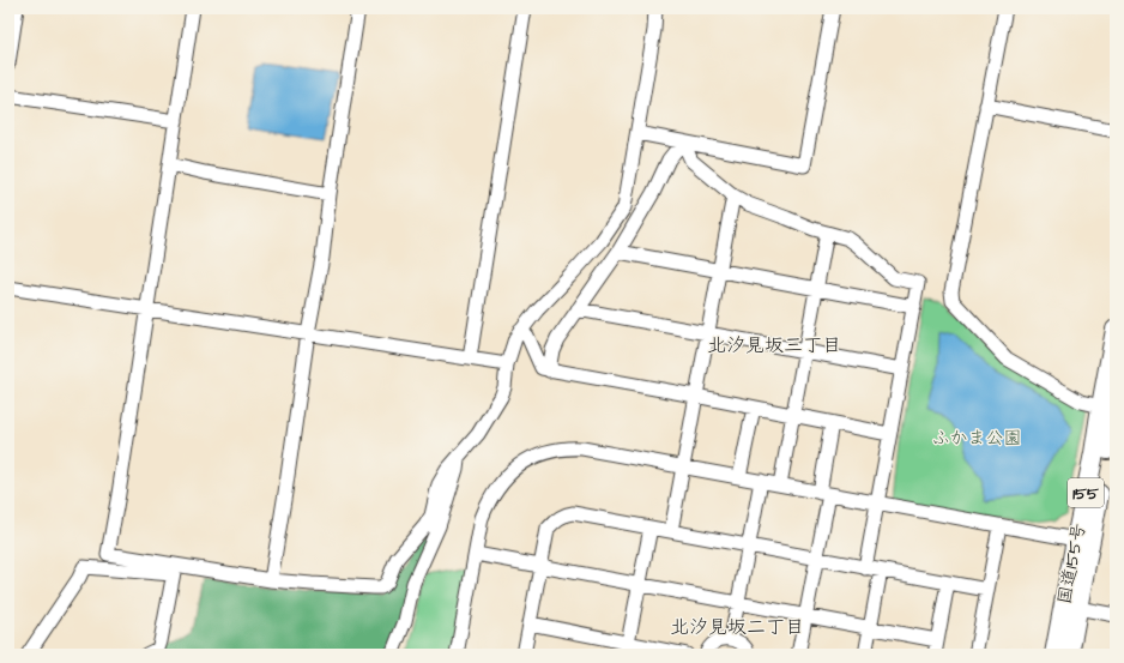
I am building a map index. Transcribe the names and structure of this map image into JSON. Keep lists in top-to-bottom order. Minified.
{"streets":{"highway":["155","国道155号"]},"districts":["北汐見坂三丁目","北汐見坂二丁目"],"parks":["ふかま公園"]}
